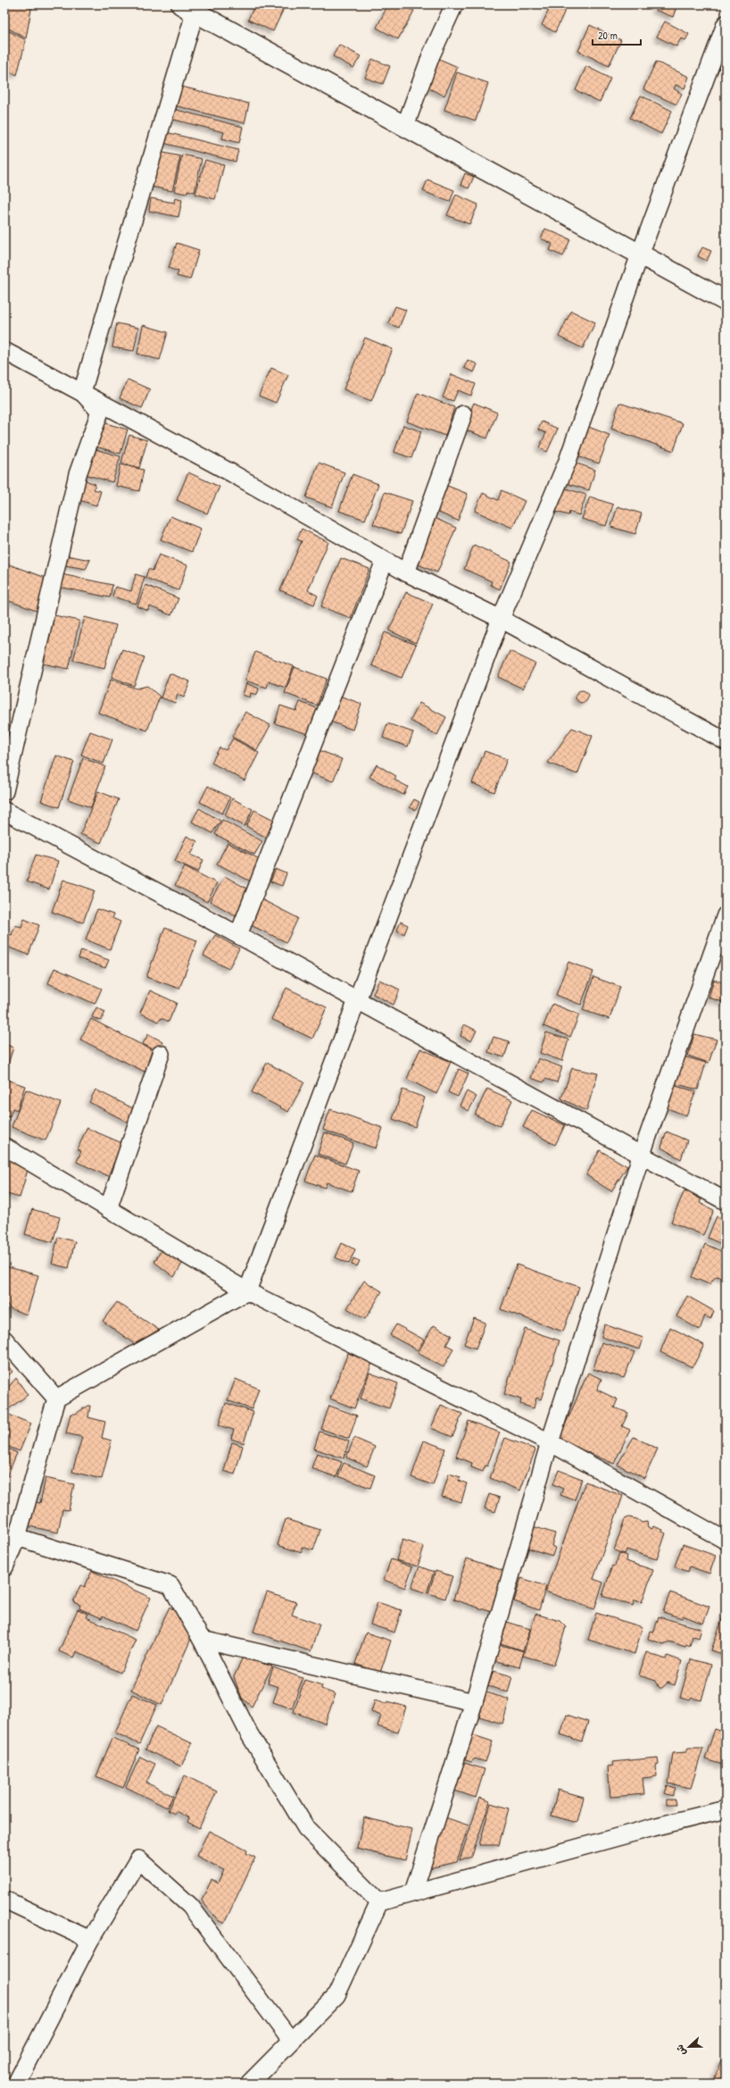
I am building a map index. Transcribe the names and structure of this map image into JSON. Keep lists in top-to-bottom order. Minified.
{"scale_bar":"20 m","north":"left"}
